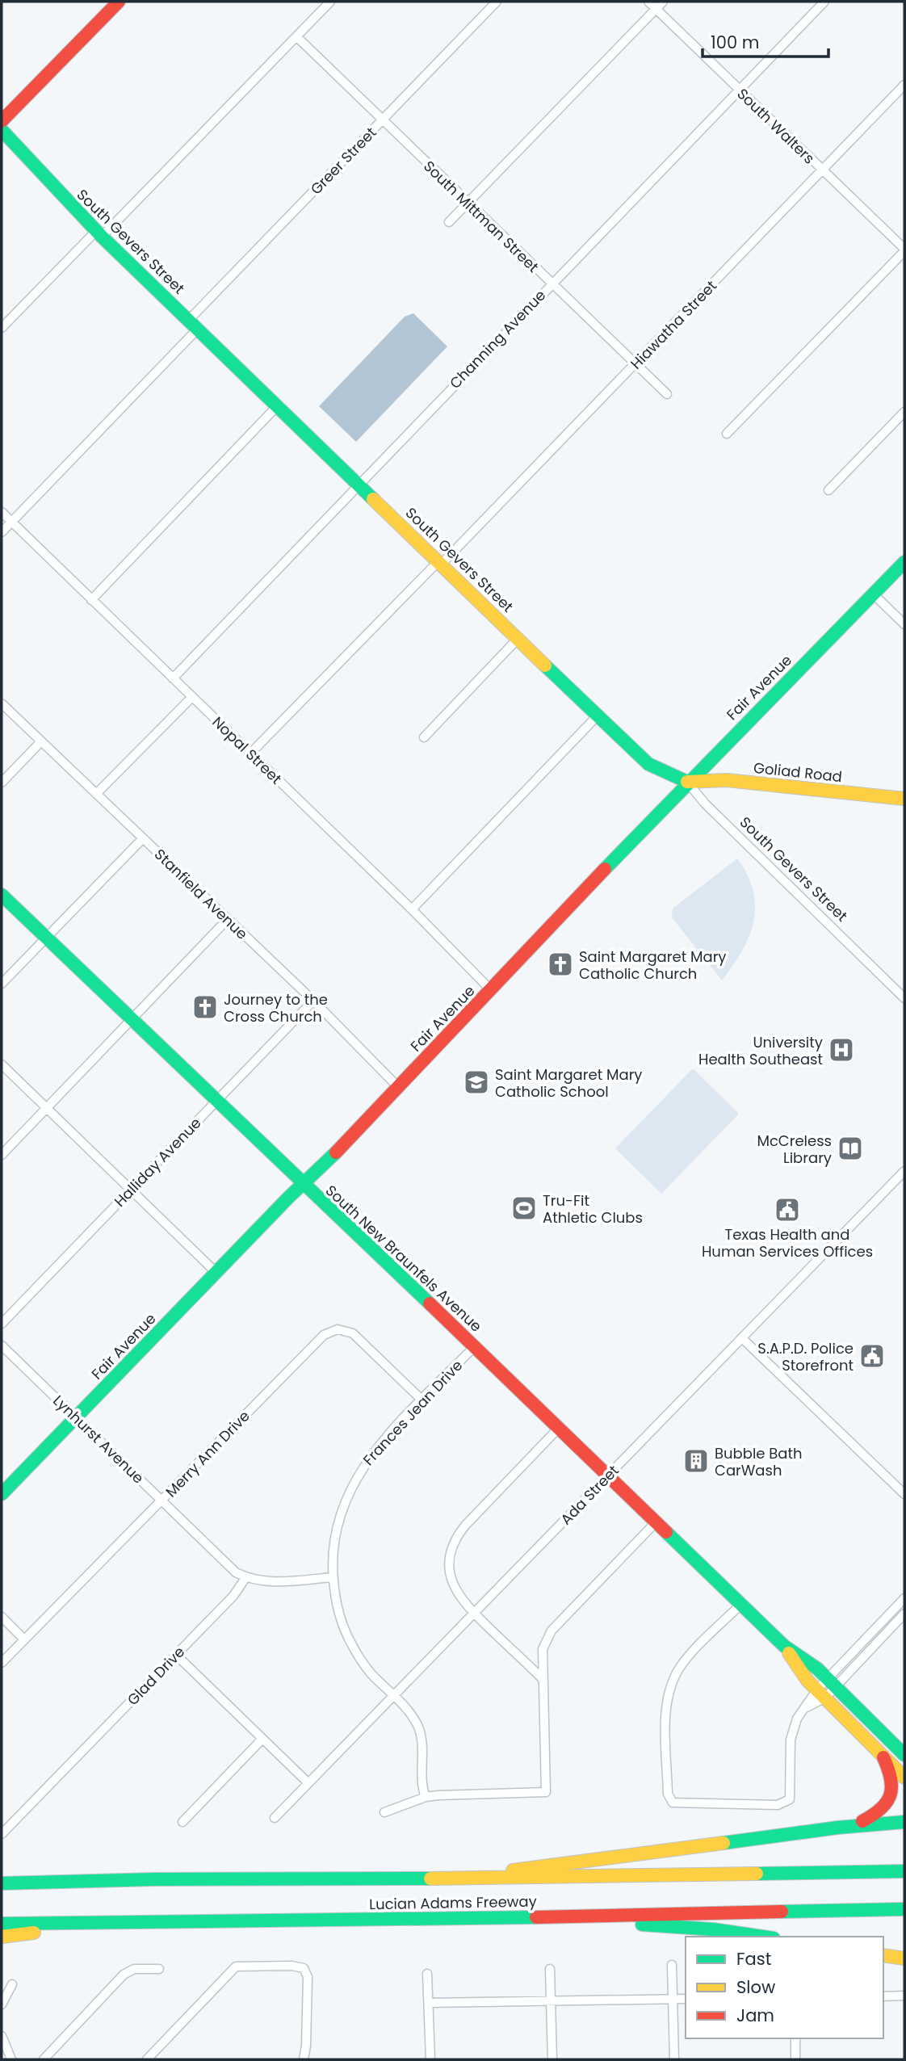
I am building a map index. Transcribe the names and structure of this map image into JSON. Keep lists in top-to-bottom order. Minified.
{"streets":{"main road":["South Gevers Street","Fair Avenue","Goliad Road","South New Braunfels Avenue","Lucian Adams Freeway"],"street":["South Walters","Greer Street","South Mittman Street","Hiawatha Street","Channing Avenue","Nopal Street","Stanfield Avenue","Halliday Avenue","Frances Jean Drive","Lynhurst Avenue","Merry Ann Drive","Ada Street","Glad Drive"]},"crossings":[["South Walters","Hiawatha Street"],["South Walters","Channing Avenue"],["Greer Street","South Mittman Street"],["Greer Street","South Gevers Street"],["Greer Street","Nopal Street"],["South Mittman Street","Hiawatha Street"],["South Mittman Street","Channing Avenue"],["South Gevers Street","Hiawatha Street"],["South Gevers Street","Channing Avenue"],["South Gevers Street","Fair Avenue"],["South Gevers Street","Goliad Road"],["Hiawatha Street","Nopal Street"],["Channing Avenue","Nopal Street"],["Fair Avenue","Nopal Street"],["Fair Avenue","Goliad Road"],["Fair Avenue","Stanfield Avenue"],["Fair Avenue","South New Braunfels Avenue"],["Fair Avenue","Lynhurst Avenue"],["Stanfield Avenue","Halliday Avenue"],["Halliday Avenue","South New Braunfels Avenue"],["South New Braunfels Avenue","Frances Jean Drive"],["South New Braunfels Avenue","Ada Street"],["Frances Jean Drive","Merry Ann Drive"],["Frances Jean Drive","Ada Street"],["Lynhurst Avenue","Merry Ann Drive"],["Lynhurst Avenue","Glad Drive"]],"places":{"church":["Saint Margaret Mary Catholic Church","Journey to the Cross Church"],"hospital":["University Health Southeast"],"school or university":["Saint Margaret Mary Catholic School"],"library":["McCreless Library"],"sports":["Tru-Fit Athletic Clubs"],"public building":["Texas Health and Human Services Offices","S.A.P.D. Police Storefront"],"building":["Bubble Bath CarWash"]},"legend":["Fast","Slow","Jam"],"scale_bar":"100 m"}
